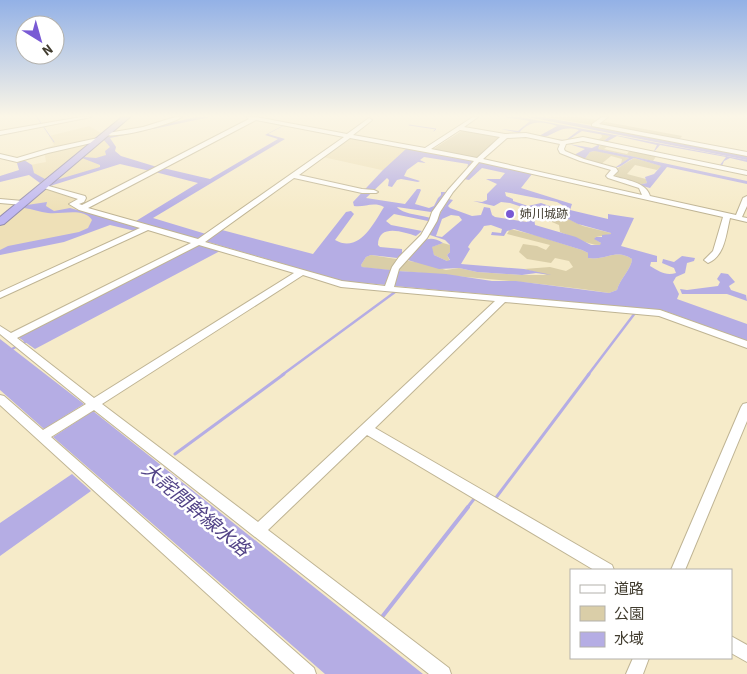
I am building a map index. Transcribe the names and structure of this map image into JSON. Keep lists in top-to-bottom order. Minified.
{"water":["大詫間幹線水路"],"places":["姉川城跡"],"legend":["道路","公園","水域"],"north":"bottom right"}
